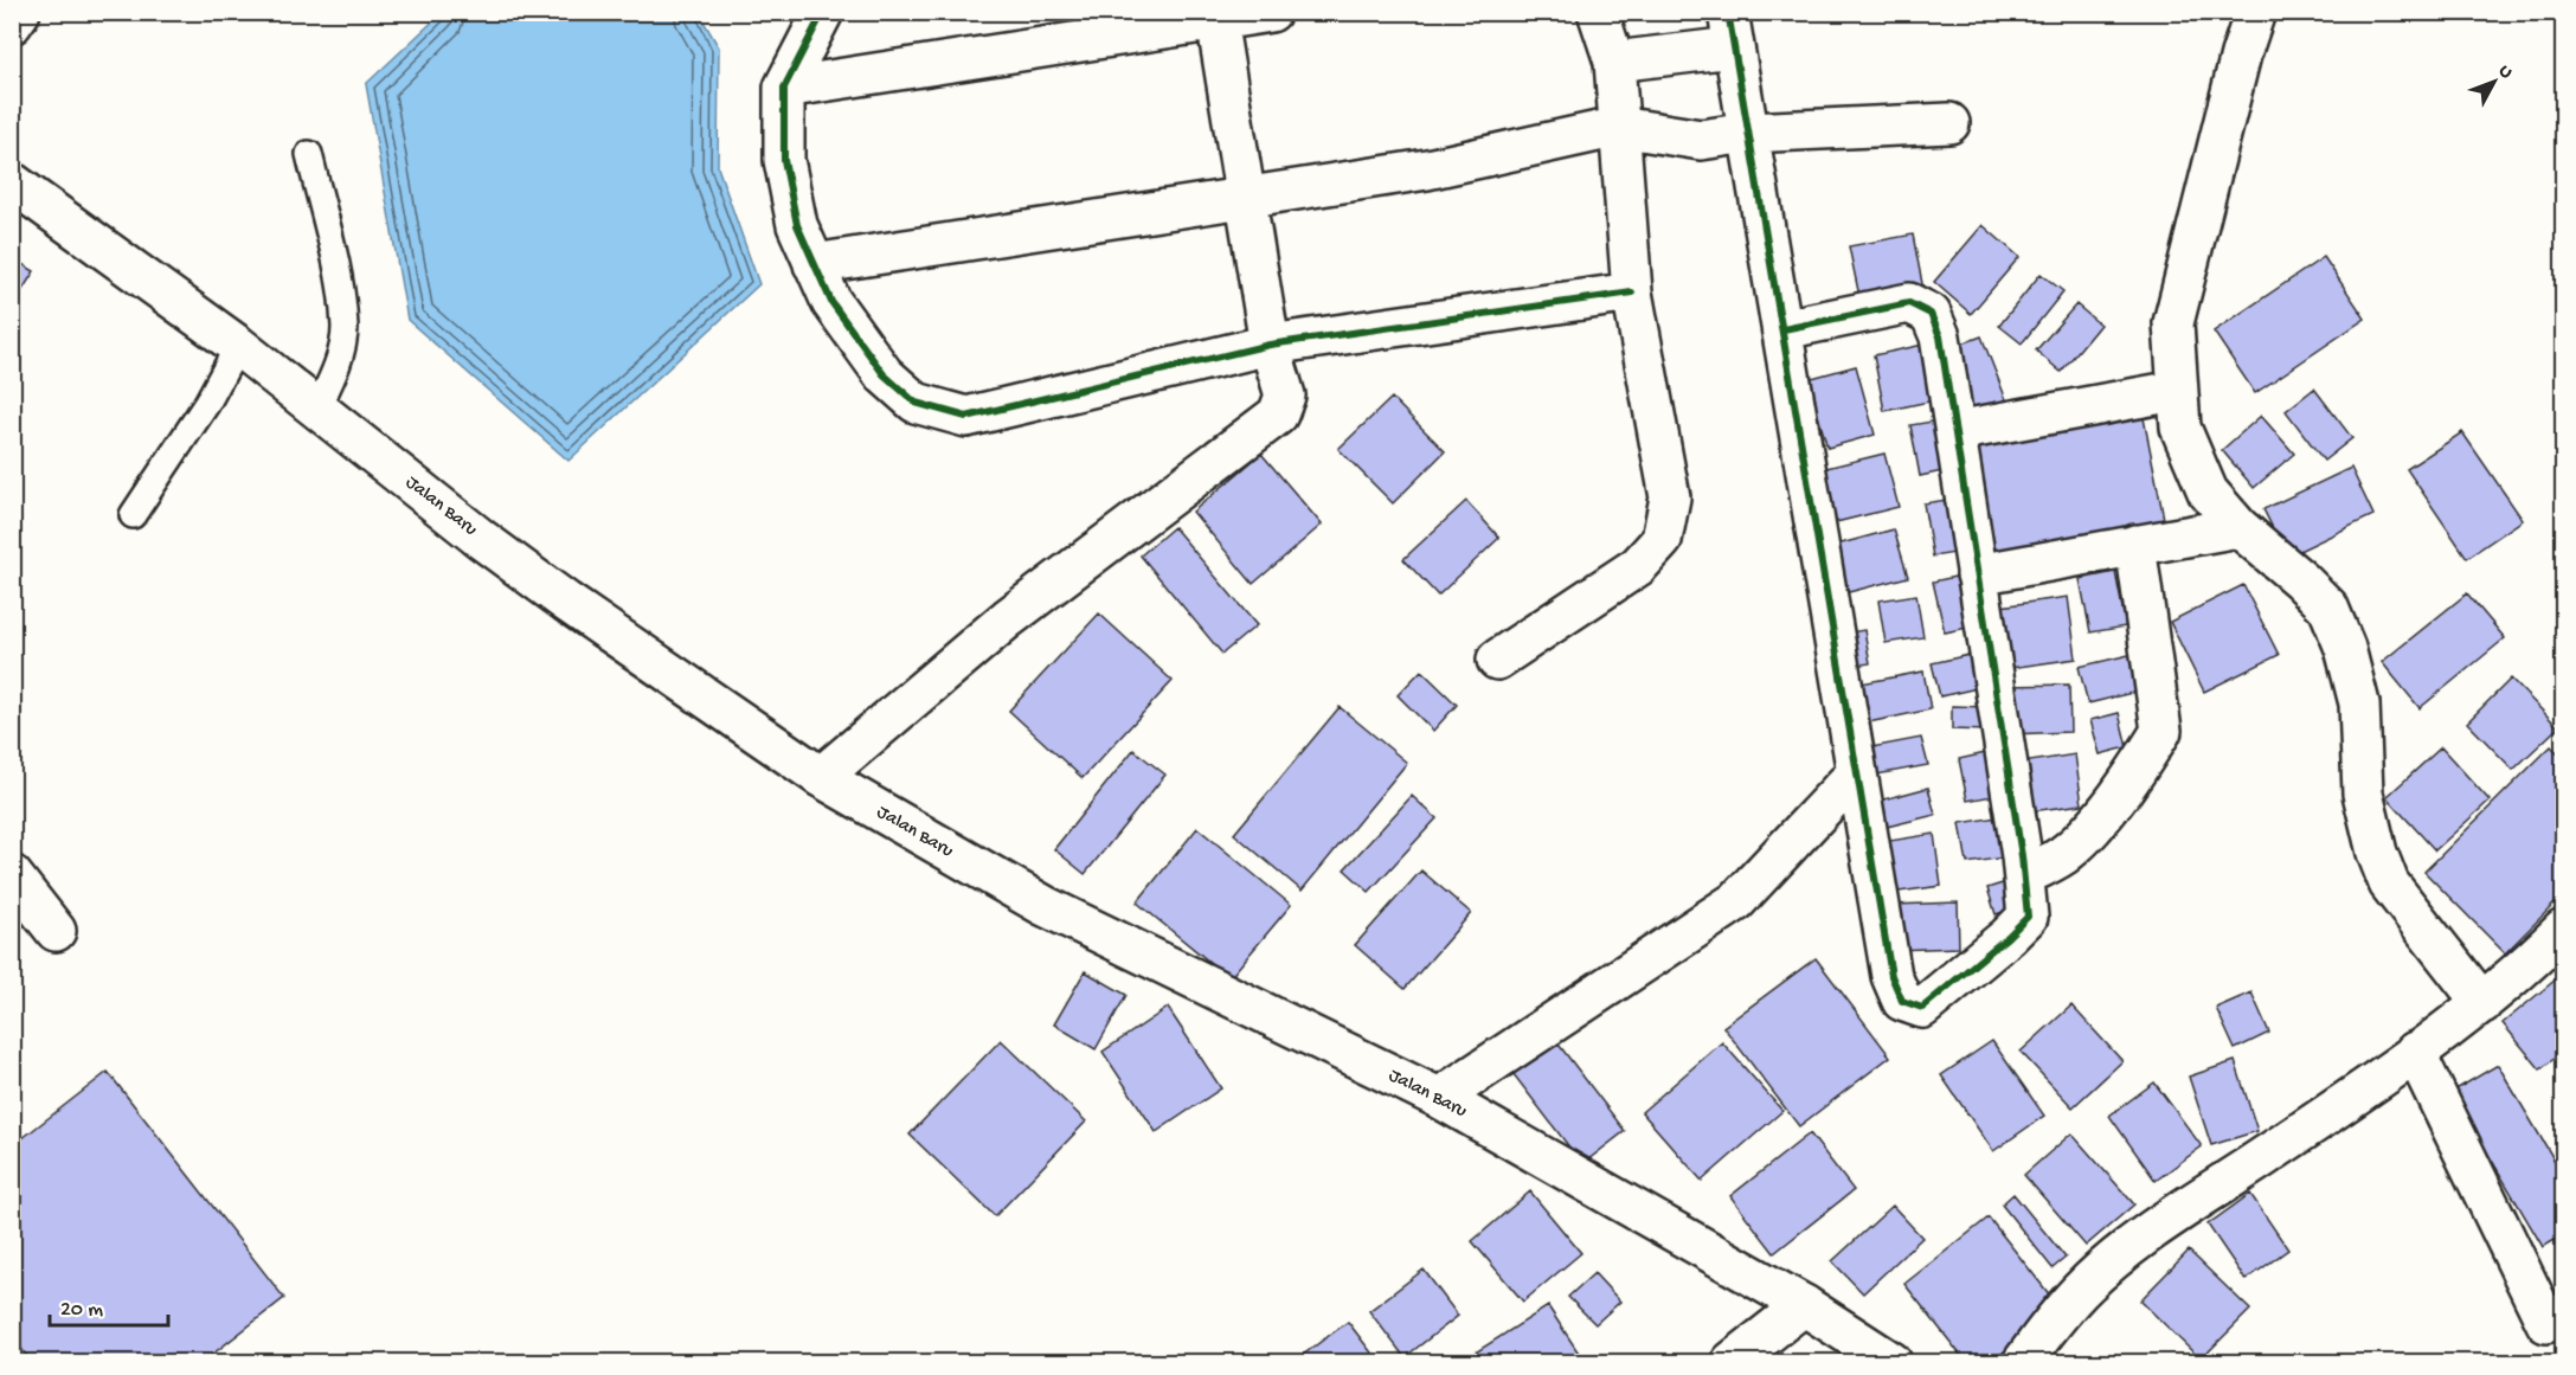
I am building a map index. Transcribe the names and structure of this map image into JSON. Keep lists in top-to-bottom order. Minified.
{"streets":{"street":["Jalan Baru"]},"scale_bar":"20 m","north":"top right"}
